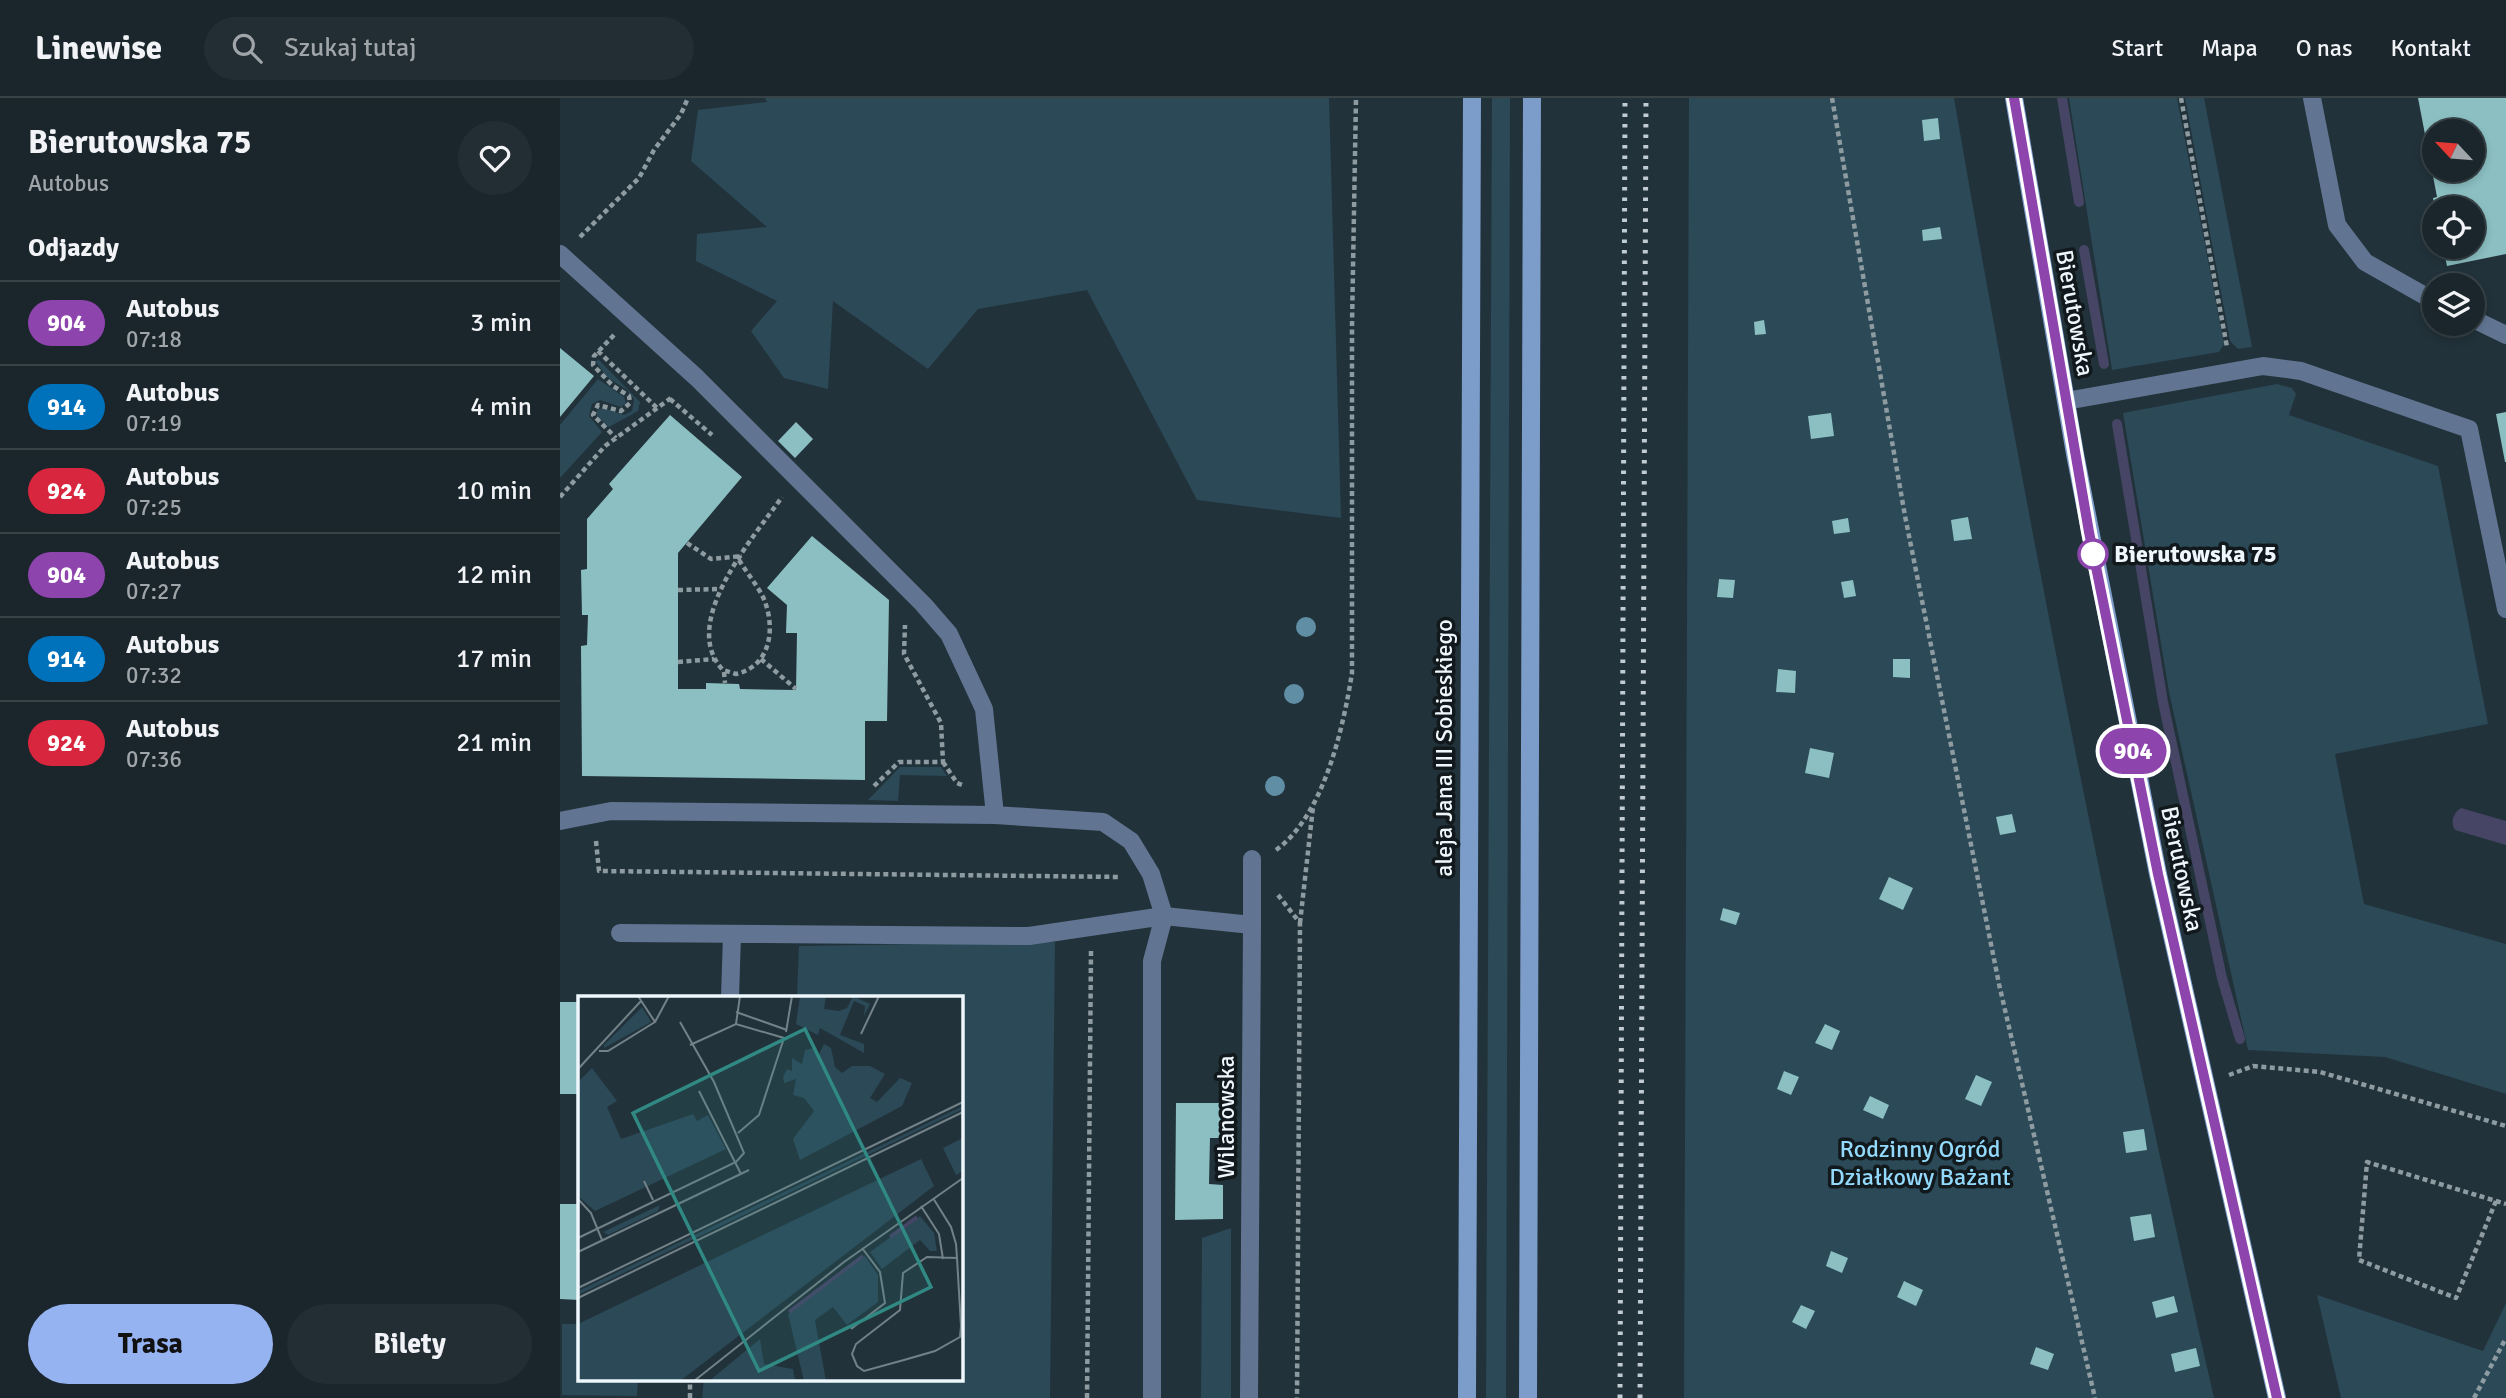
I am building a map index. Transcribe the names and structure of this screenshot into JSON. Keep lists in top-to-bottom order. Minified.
{"streets":{"main road":["Bierutowska","aleja Jana III Sobieskiego"],"street":["Wilanowska"]},"parks":["Rodzinny Ogród Działkowy Bażant"],"places":["Bierutowska 75"],"lines":["bus line 904"],"north":"top left","page":{"header":"Linewise","search":"Szukaj tutaj","nav":["Start","Mapa","O nas","Kontakt"],"heading":[["Bierutowska 75","Autobus"],"Odjazdy"],"on_map":"904","list":[{"mark":"904","name":"Autobus","note":"07:18","value":"3 min"},{"mark":"914","name":"Autobus","note":"07:19","value":"4 min"},{"mark":"924","name":"Autobus","note":"07:25","value":"10 min"},{"mark":"904","name":"Autobus","note":"07:27","value":"12 min"},{"mark":"914","name":"Autobus","note":"07:32","value":"17 min"},{"mark":"924","name":"Autobus","note":"07:36","value":"21 min"}],"buttons":["Trasa","Bilety"]}}
